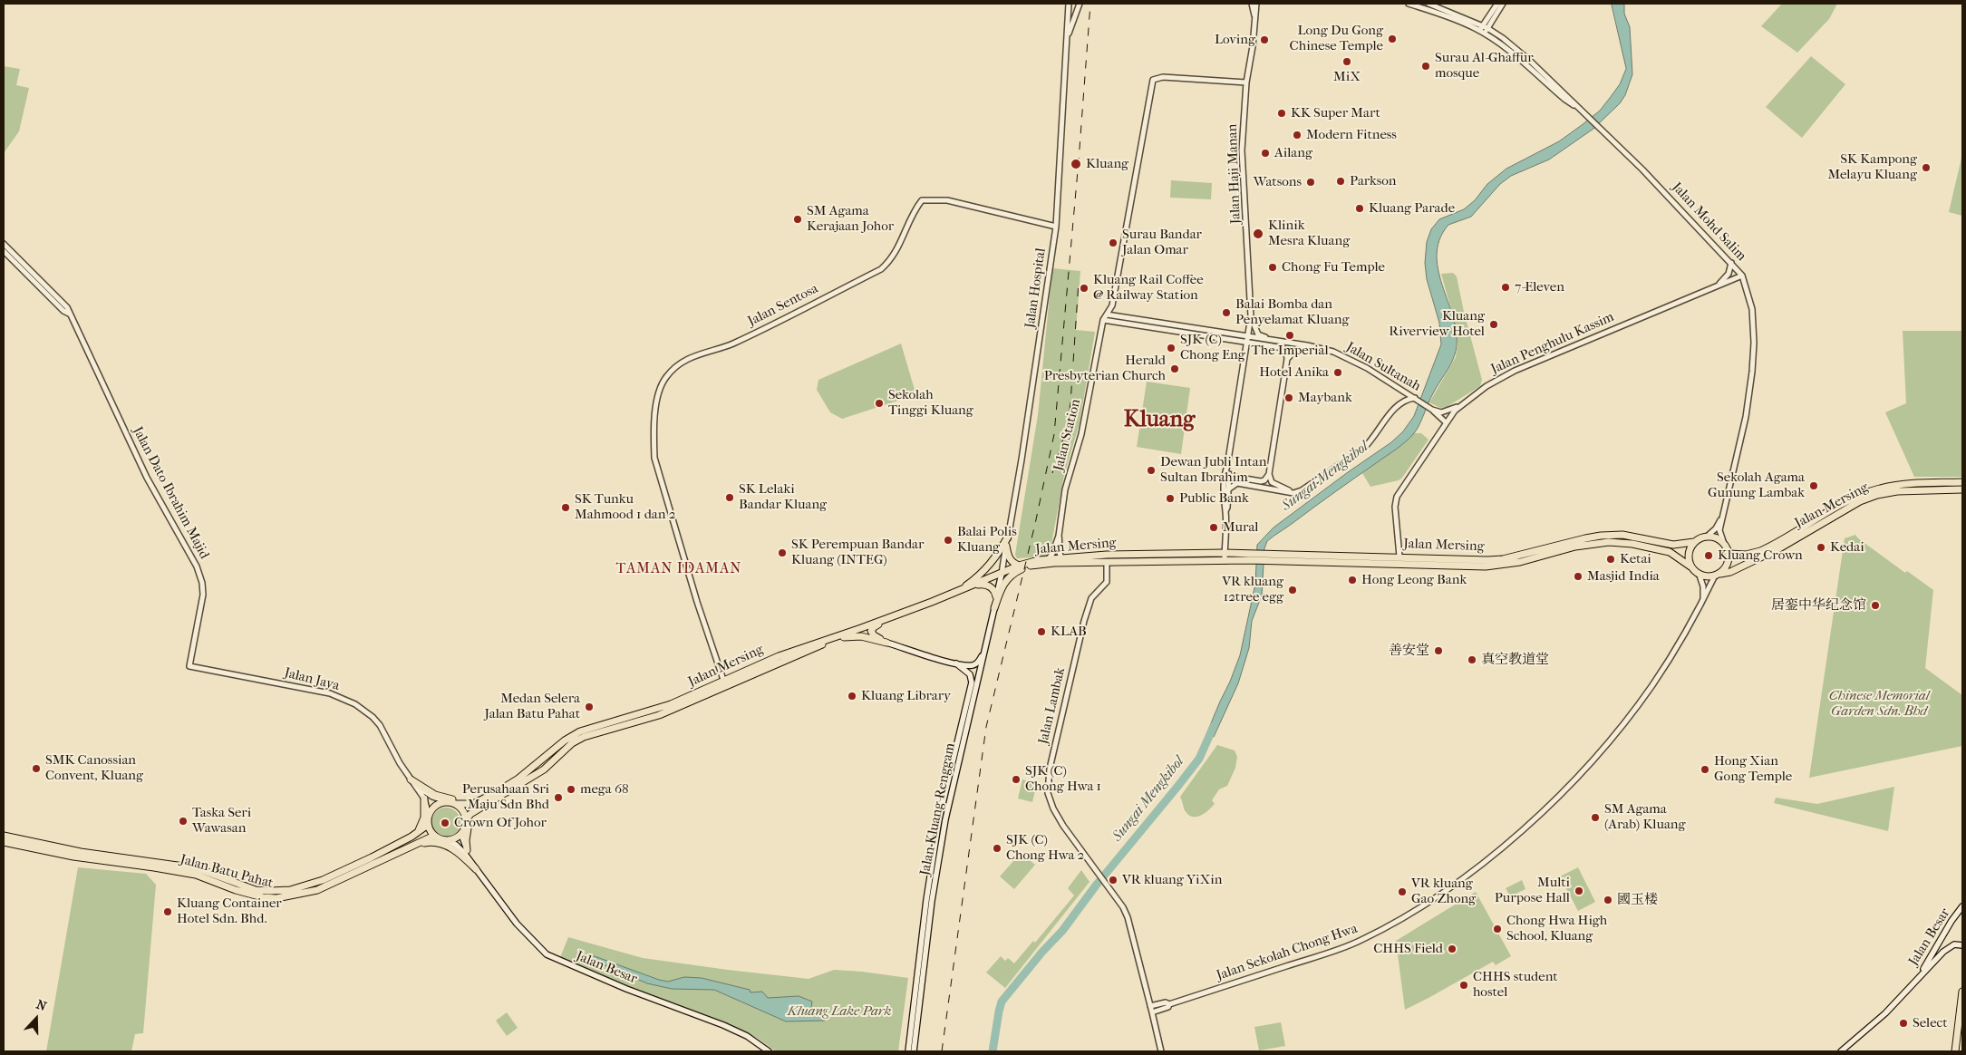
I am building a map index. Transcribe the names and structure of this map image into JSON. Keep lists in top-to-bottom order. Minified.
{"streets":{"highway":["Jalan Mersing","Jalan Batu Pahat"],"main road":["Jalan Kluang-Renggam","Jalan Besar"],"street":["Jalan Haji Manan","Jalan Mohd Salim","Jalan Hospital","Jalan Sentosa","Jalan Penghulu Kassim","Jalan Sultanah","Jalan Station","Jalan Dato Ibrahim Majid","Jalan Jaya","Jalan Lambak","Jalan Sekolah Chong Hwa"]},"crossings":[["Jalan Haji Manan","Jalan Sultanah"],["Jalan Haji Manan","Jalan Station"],["Jalan Mohd Salim","Jalan Penghulu Kassim"],["Jalan Mohd Salim","Jalan Mersing"],["Jalan Mohd Salim","Jalan Sekolah Chong Hwa"],["Jalan Hospital","Jalan Sentosa"],["Jalan Hospital","Jalan Mersing"],["Jalan Hospital","Jalan Kluang-Renggam"],["Jalan Penghulu Kassim","Jalan Sultanah"],["Jalan Penghulu Kassim","Jalan Mersing"],["Jalan Sultanah","Jalan Station"],["Jalan Station","Jalan Mersing"],["Jalan Dato Ibrahim Majid","Jalan Jaya"],["Jalan Mersing","Jalan Jaya"],["Jalan Mersing","Jalan Lambak"],["Jalan Mersing","Jalan Kluang-Renggam"],["Jalan Mersing","Jalan Batu Pahat"],["Jalan Mersing","Jalan Besar"],["Jalan Mersing","Jalan Sekolah Chong Hwa"],["Jalan Jaya","Jalan Batu Pahat"],["Jalan Jaya","Jalan Besar"],["Jalan Lambak","Jalan Sekolah Chong Hwa"],["Jalan Batu Pahat","Jalan Besar"]],"districts":["Kluang","TAMAN IDAMAN"],"water":["Sungai Mengkibol"],"parks":["Chinese Memorial Garden Sdn. Bhd","Kluang Lake Park"],"places":["Long Du Gong Chinese Temple","Loving","MiX","Surau Al-Ghaffur mosque","KK Super Mart","Modern Fitness","Ailang","Kluang","SK Kampong Melayu Kluang","Parkson","Watsons","Kluang Parade","SM Agama Kerajaan Johor","Klinik Mesra Kluang","Surau Bandar Jalan Omar","Chong Fu Temple","7-Eleven","Kluang Rail Coffee @ Railway Station","Balai Bomba dan Penyelamat Kluang","Kluang Riverview Hotel","The Imperial","SJK (C) Chong Eng","Herald Presbyterian Church","Hotel Anika","Maybank","Sekolah Tinggi Kluang","Dewan Jubli Intan Sultan Ibrahim","Sekolah Agama Gunung Lambak","SK Lelaki Bandar Kluang","Public Bank","SK Tunku Mahmood 1 dan 2","Mural","Balai Polis Kluang","Kedai","SK Perempuan Bandar Kluang (INTEG)","Kluang Crown","Ketai","Masjid India","Hong Leong Bank","VR kluang 12tree egg","居銮中华纪念馆","KLAB","善安堂","真空教道堂","Kluang Library","Medan Selera Jalan Batu Pahat","SMK Canossian Convent, Kluang","Hong Xian Gong Temple","SJK (C) Chong Hwa 1","mega 68","Perusahaan Sri Maju Sdn Bhd","SM Agama (Arab) Kluang","Taska Seri Wawasan","Crown Of Johor","SJK (C) Chong Hwa 2","VR kluang YiXin","Multi Purpose Hall","VR kluang Gao Zhong","國玉楼","Kluang Container Hotel Sdn. Bhd.","Chong Hwa High School, Kluang","CHHS Field","CHHS student hostel","Select"],"north":"top"}
